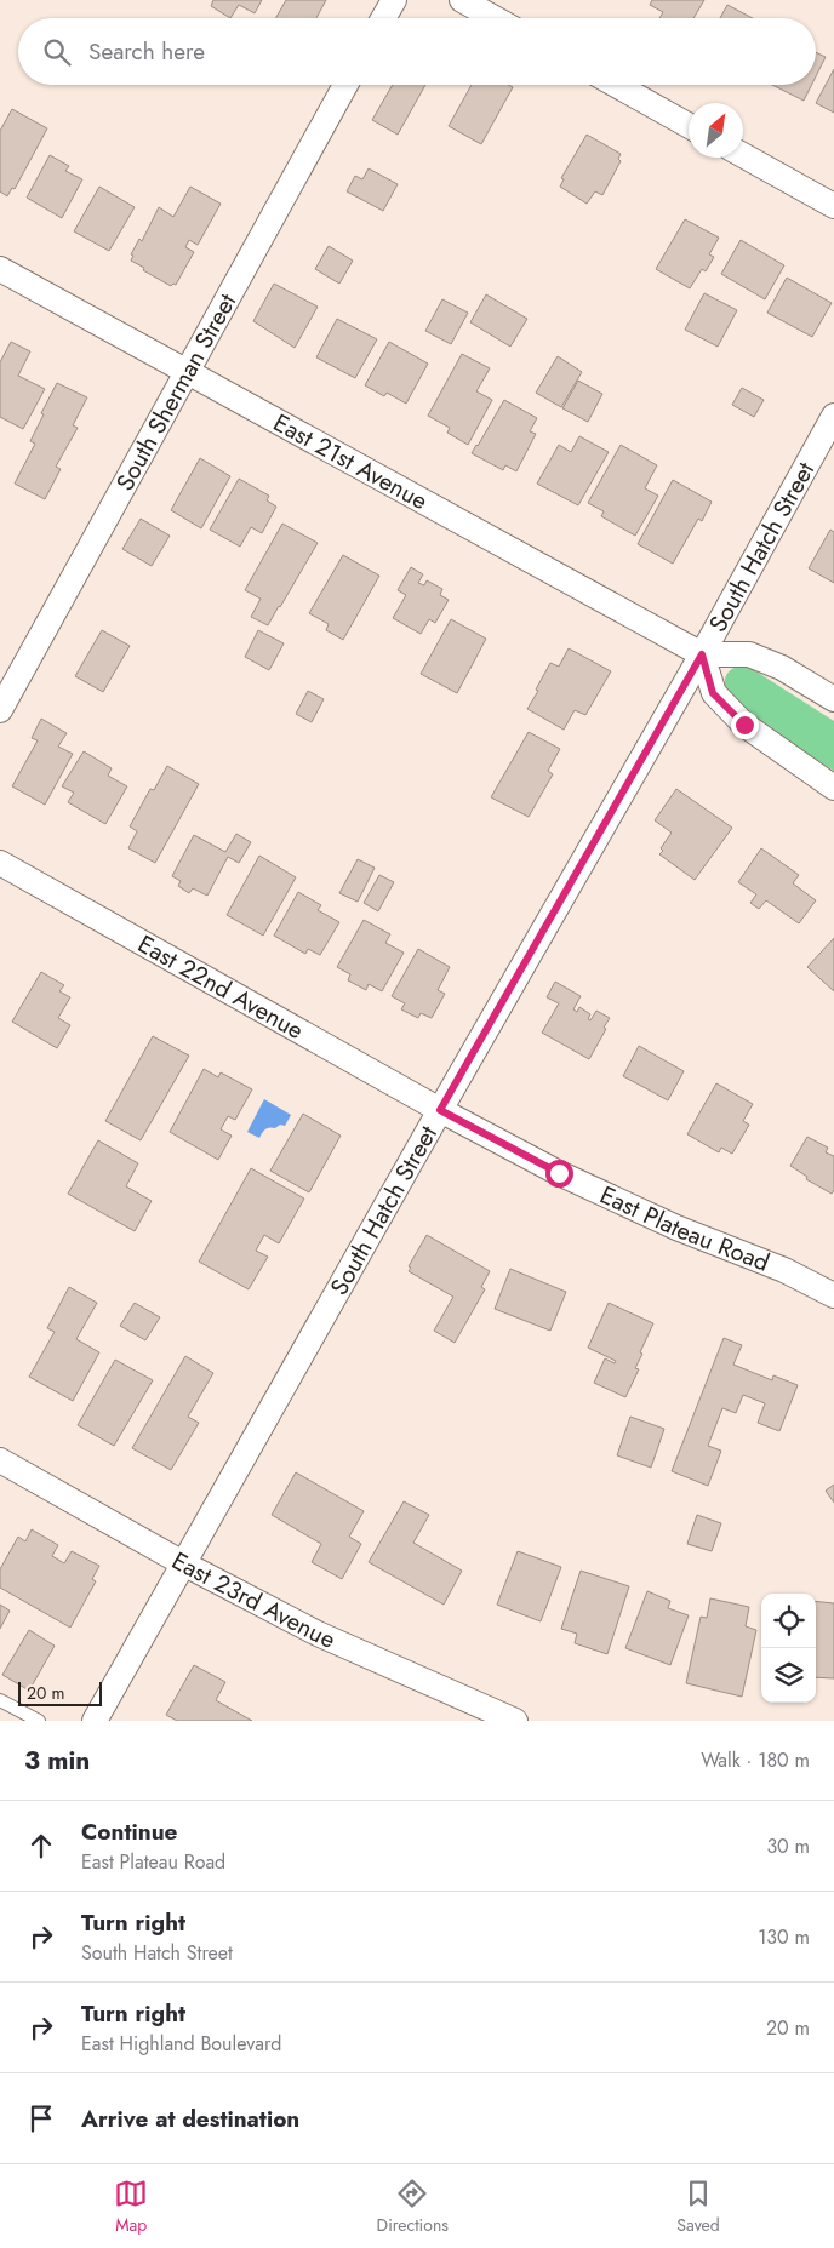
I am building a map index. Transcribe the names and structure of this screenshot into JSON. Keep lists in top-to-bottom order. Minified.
{"streets":{"street":["South Sherman Street","East 21st Avenue","South Hatch Street","East 22nd Avenue","East Plateau Road","East 23rd Avenue"]},"crossings":[["South Sherman Street","East 21st Avenue"],["East 21st Avenue","South Hatch Street"],["South Hatch Street","East 22nd Avenue"],["South Hatch Street","East Plateau Road"],["South Hatch Street","East 23rd Avenue"],["East 22nd Avenue","East Plateau Road"]],"scale_bar":"20 m","north":"top right","page":{"search":"Search here","scale":"20 m","heading":["3 min","Walk · 180 m"],"list":[["Continue","East Plateau Road","30 m"],["Turn right","South Hatch Street","130 m"],["Turn right","East Highland Boulevard","20 m"],"Arrive at destination"],"nav":["Map","Directions","Saved"]}}
